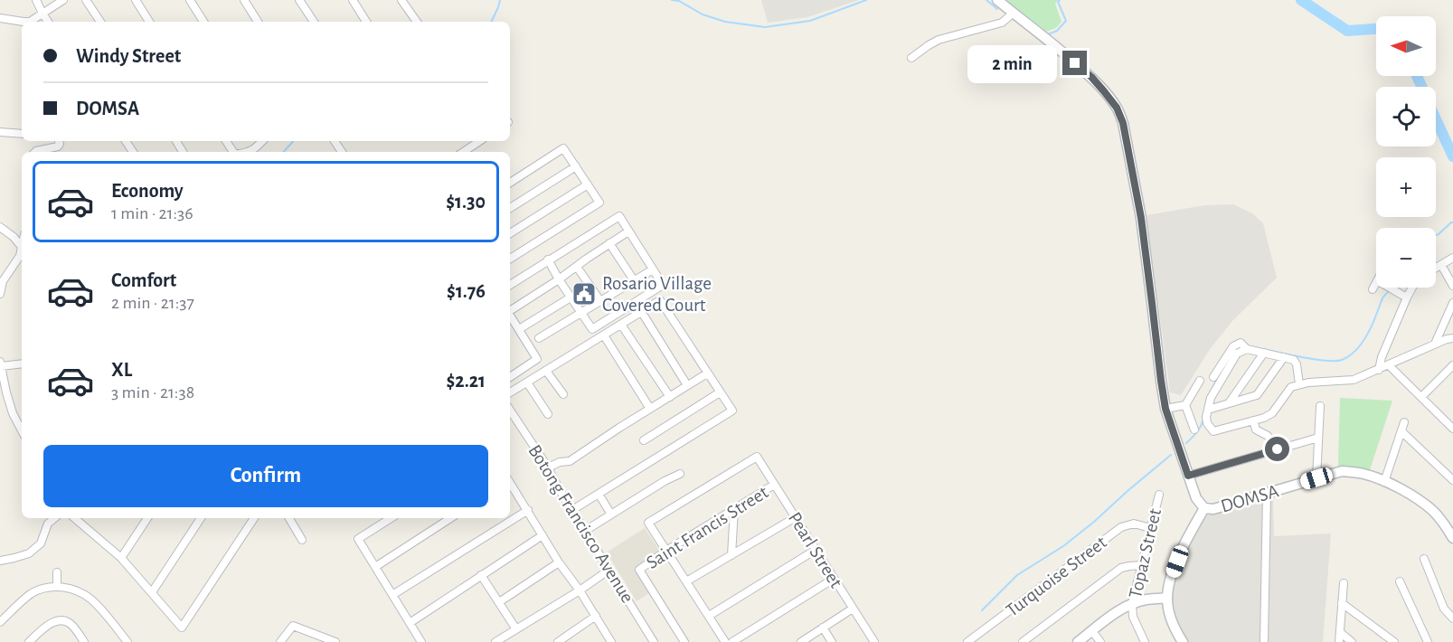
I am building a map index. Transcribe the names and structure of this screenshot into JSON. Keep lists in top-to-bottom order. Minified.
{"streets":{"main road":["DOMSA"],"street":["Botong Francisco Avenue","Saint Francis Street","Pearl Street","Topaz Street","Turquoise Street"]},"crossings":[["Saint Francis Street","Pearl Street"],["Topaz Street","Turquoise Street"]],"places":{"public building":["Rosario Village Covered Court"]},"north":"left","page":{"map_buttons":["+","−"],"banner":["Windy Street","DOMSA"],"bubble":"2 min","list":[{"name":"Economy","note":"1 min · 21:36","value":"$1.30"},{"name":"Comfort","note":"2 min · 21:37","value":"$1.76"},{"name":"XL","note":"3 min · 21:38","value":"$2.21"}],"buttons":"Confirm"}}
